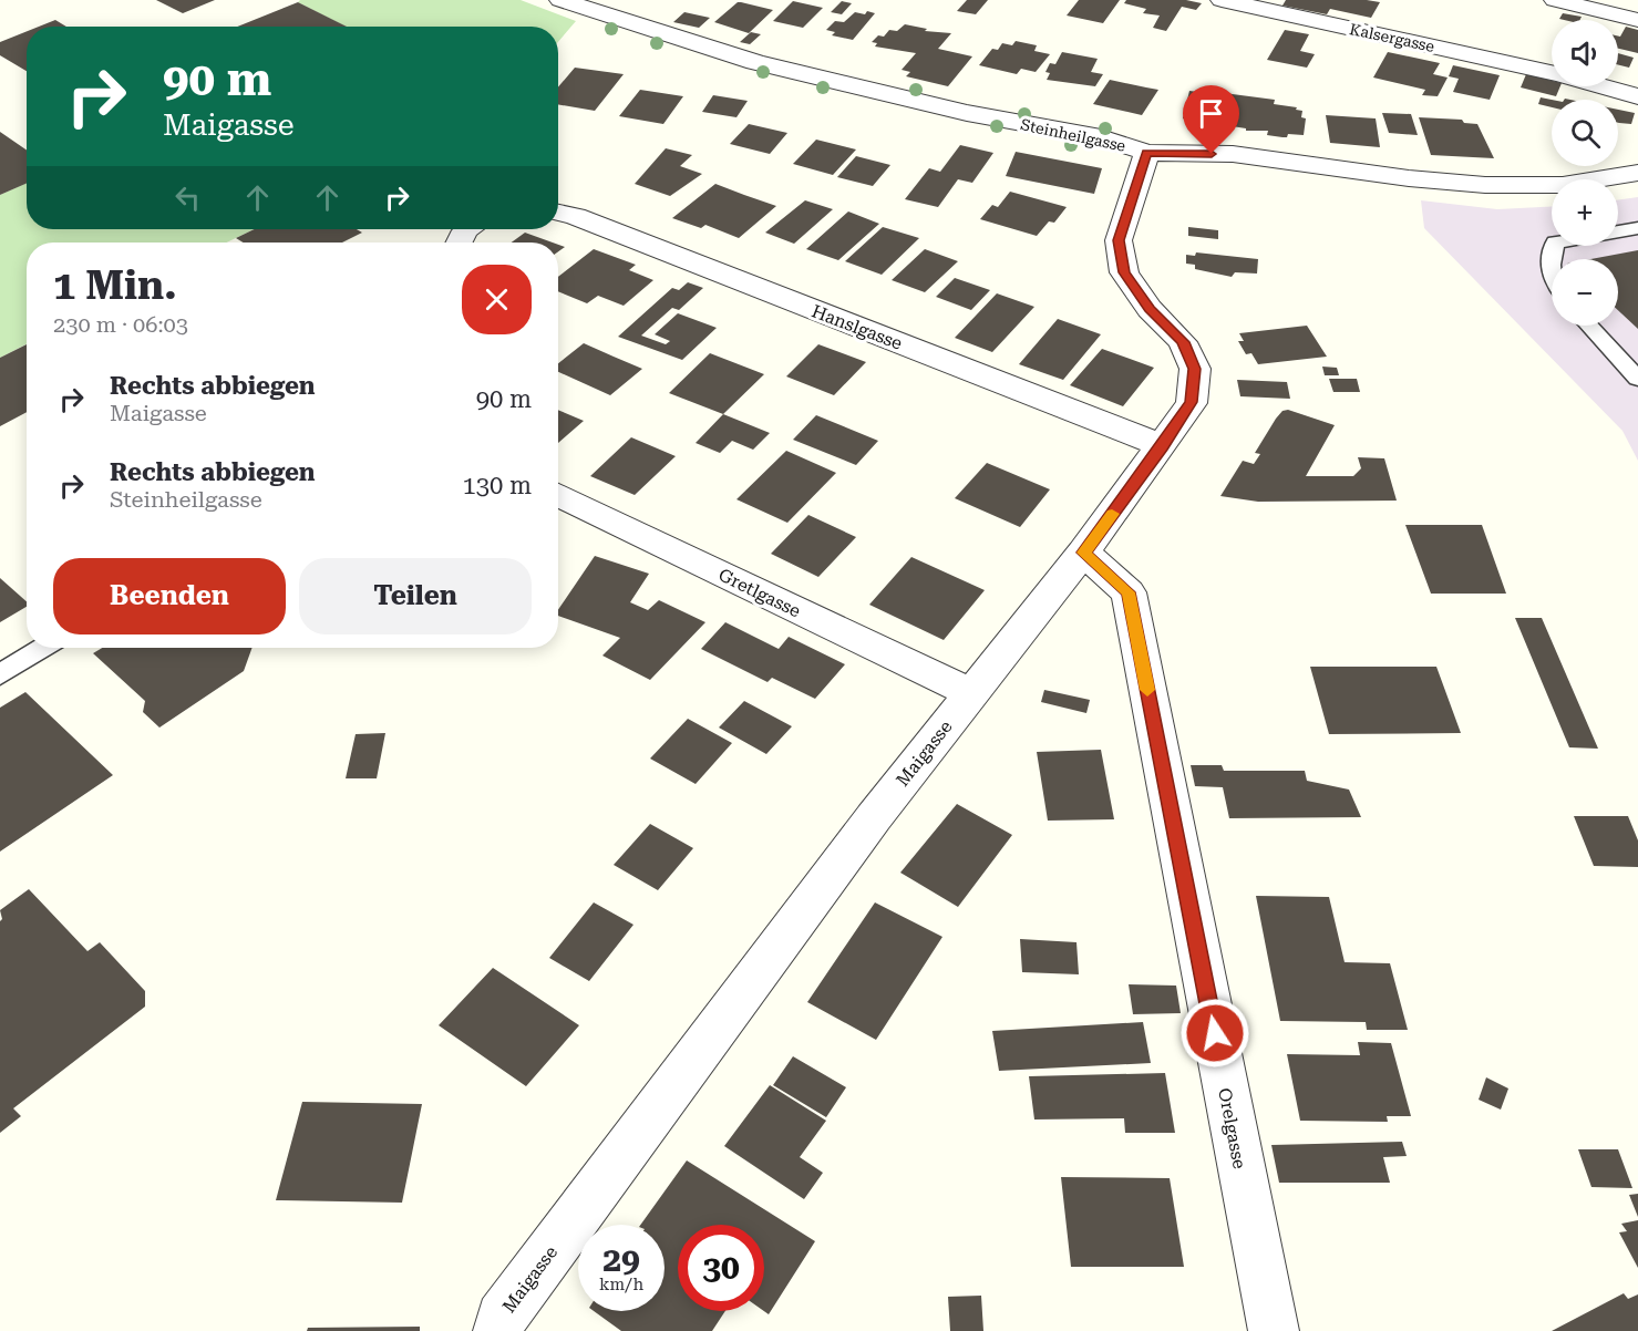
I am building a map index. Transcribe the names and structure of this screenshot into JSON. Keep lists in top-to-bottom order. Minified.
{"streets":{"street":["Kalsergasse","Steinheilgasse","Hanslgasse","Gretlgasse","Maigasse","Orelgasse"]},"crossings":[["Steinheilgasse","Maigasse"],["Hanslgasse","Maigasse"],["Gretlgasse","Maigasse"],["Maigasse","Orelgasse"]],"page":{"map_buttons":["+","−"],"turn":["90 m","Maigasse"],"heading":["1 Min.","230 m · 06:03"],"list":[{"name":"Rechts abbiegen","note":"Maigasse","value":"90 m"},{"name":"Rechts abbiegen","note":"Steinheilgasse","value":"130 m"}],"buttons":["Beenden","Teilen"],"speed":"29 km/h","limit":"30"}}
